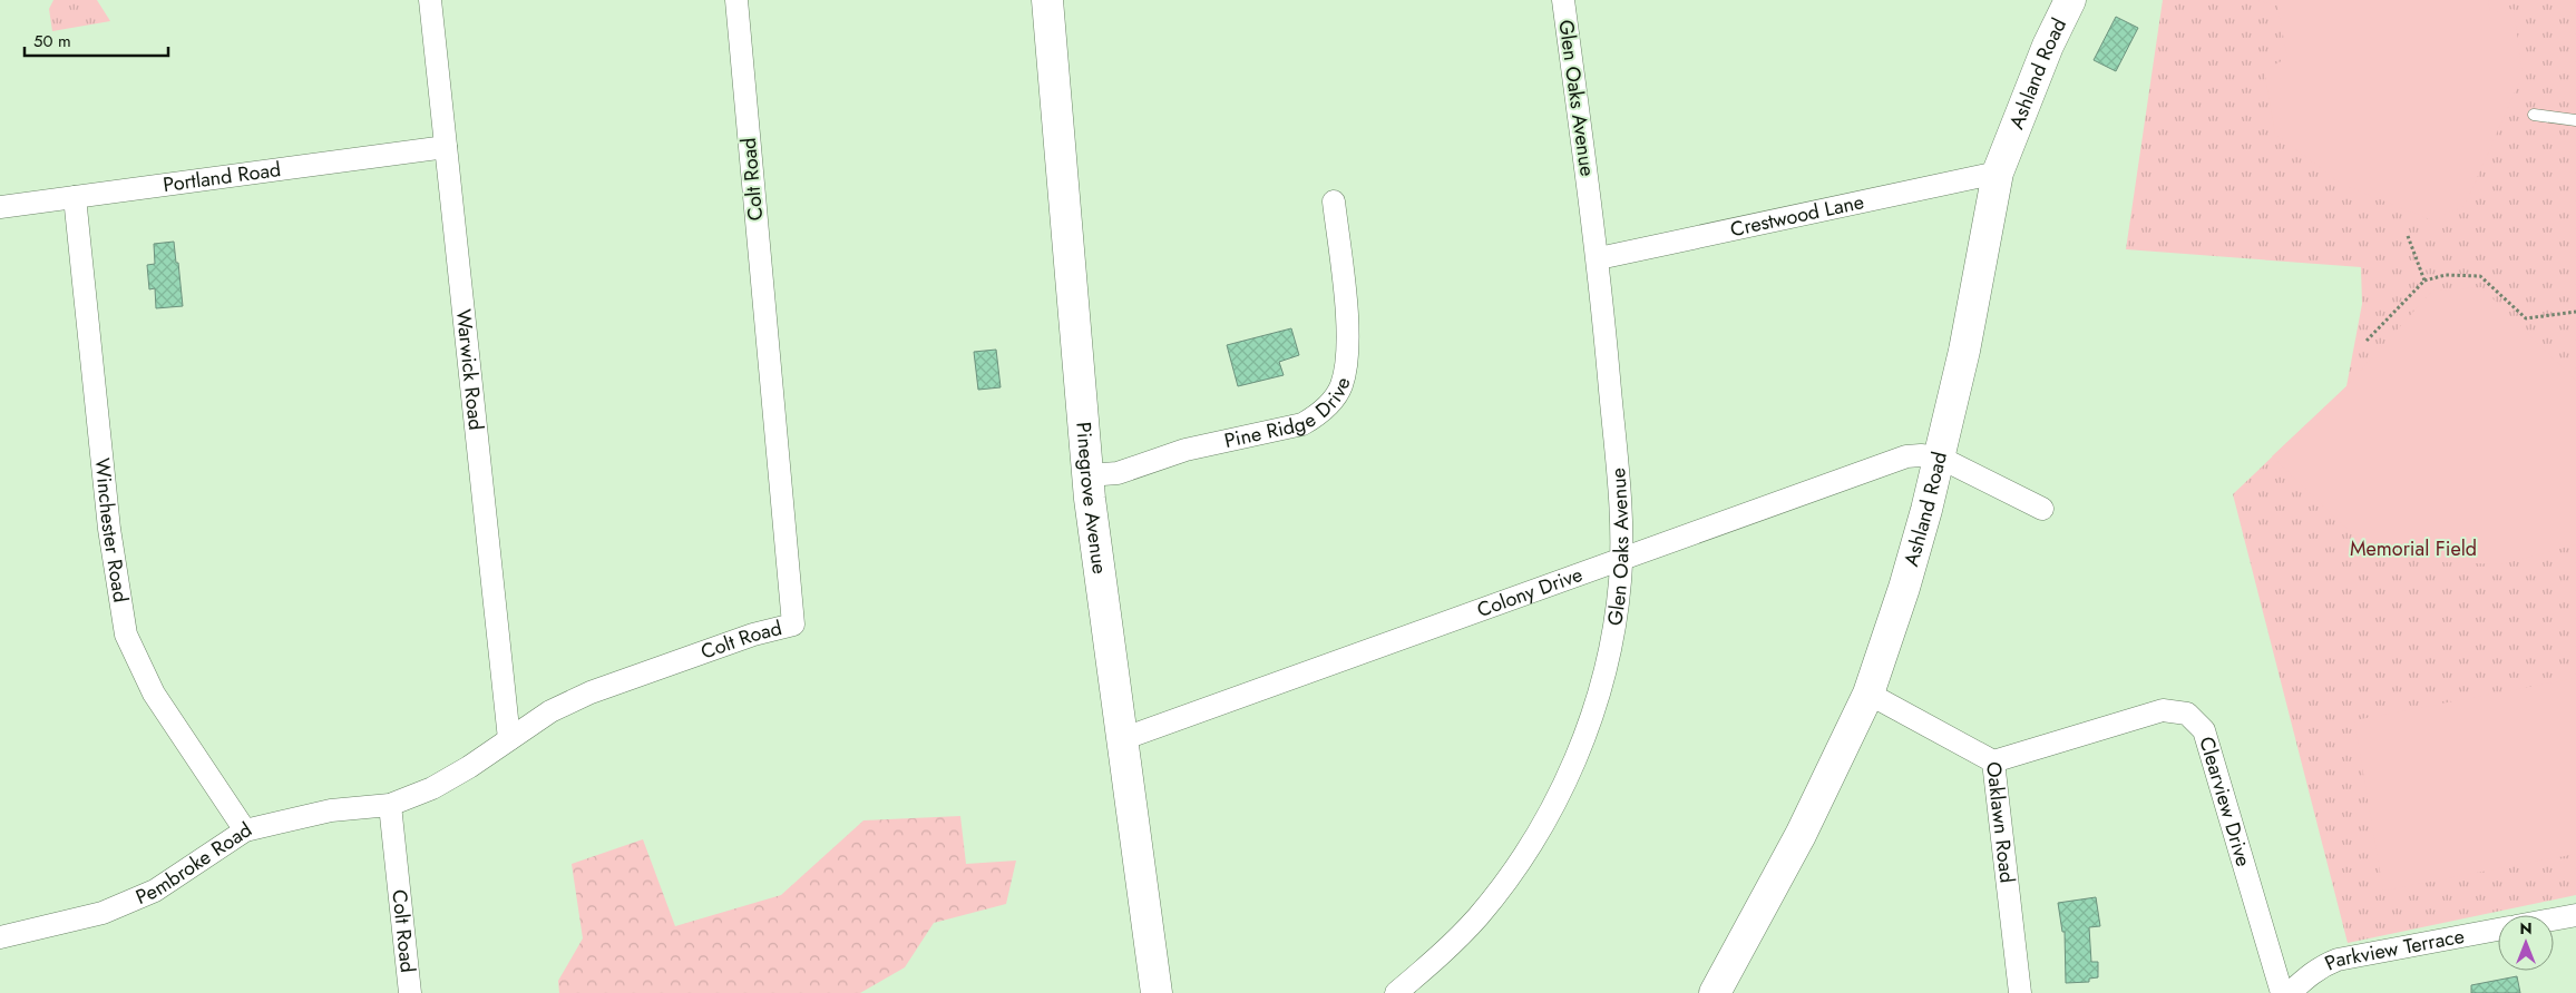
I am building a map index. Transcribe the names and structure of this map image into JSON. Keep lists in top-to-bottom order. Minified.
{"streets":{"street":["Ashland Road","Glen Oaks Avenue","Portland Road","Colt Road","Crestwood Lane","Warwick Road","Pine Ridge Drive","Pinegrove Avenue","Winchester Road","Colony Drive","Clearview Drive","Oaklawn Road","Pembroke Road","Parkview Terrace"]},"crossings":[["Ashland Road","Crestwood Lane"],["Ashland Road","Colony Drive"],["Ashland Road","Oaklawn Road"],["Glen Oaks Avenue","Crestwood Lane"],["Glen Oaks Avenue","Colony Drive"],["Portland Road","Warwick Road"],["Portland Road","Winchester Road"],["Colt Road","Warwick Road"],["Colt Road","Pembroke Road"],["Pine Ridge Drive","Pinegrove Avenue"],["Pinegrove Avenue","Colony Drive"],["Winchester Road","Pembroke Road"],["Clearview Drive","Oaklawn Road"]],"parks":["Memorial Field"],"scale_bar":"50 m","north":"top"}
